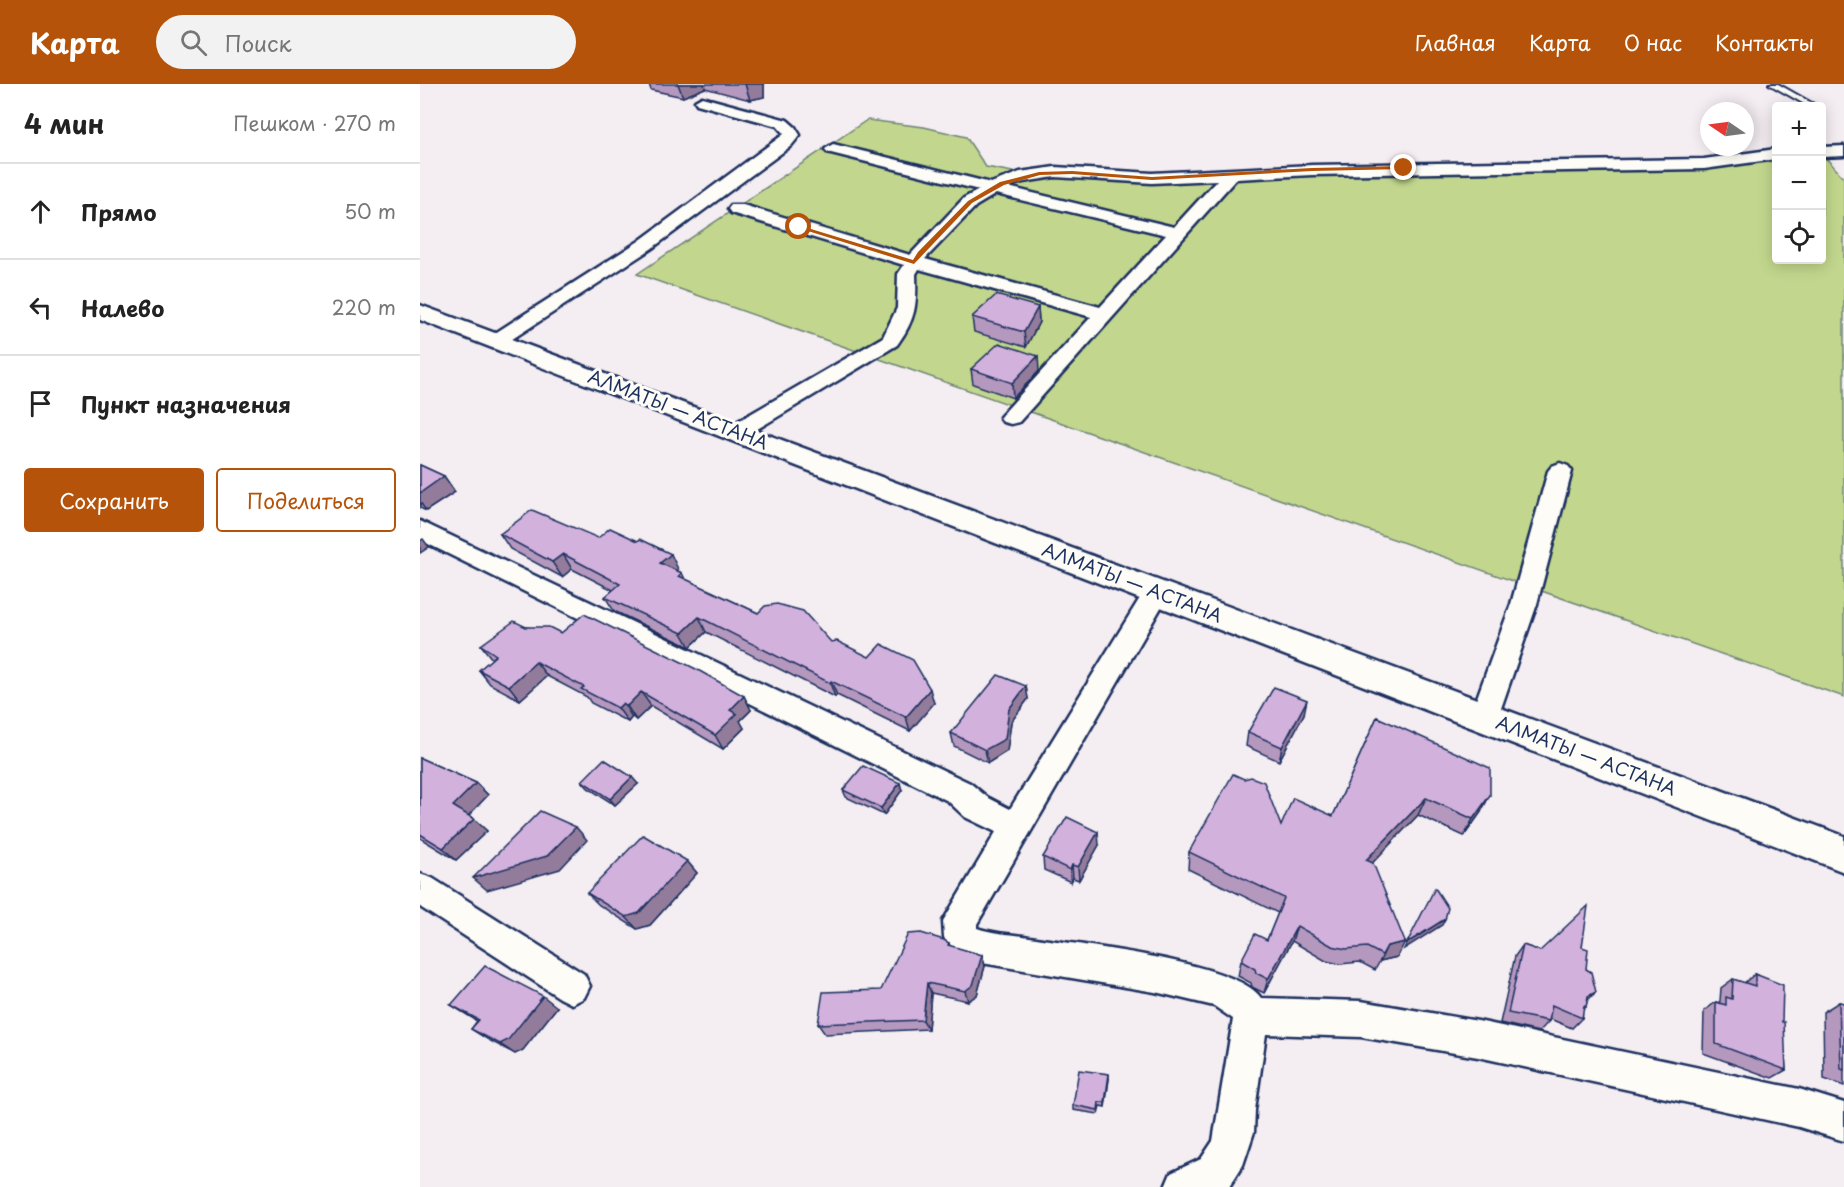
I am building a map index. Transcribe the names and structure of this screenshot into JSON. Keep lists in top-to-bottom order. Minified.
{"streets":{"highway":["АЛМАТЫ — АСТАНА"]},"north":"left","page":{"header":"Карта","search":"Поиск","nav":["Главная","Карта","О нас","Контакты"],"heading":["4 мин","Пешком · 270 m"],"map_buttons":["+","−"],"list":[["Прямо","50 m"],["Налево","220 m"],"Пункт назначения"],"buttons":["Сохранить","Поделиться"]}}
